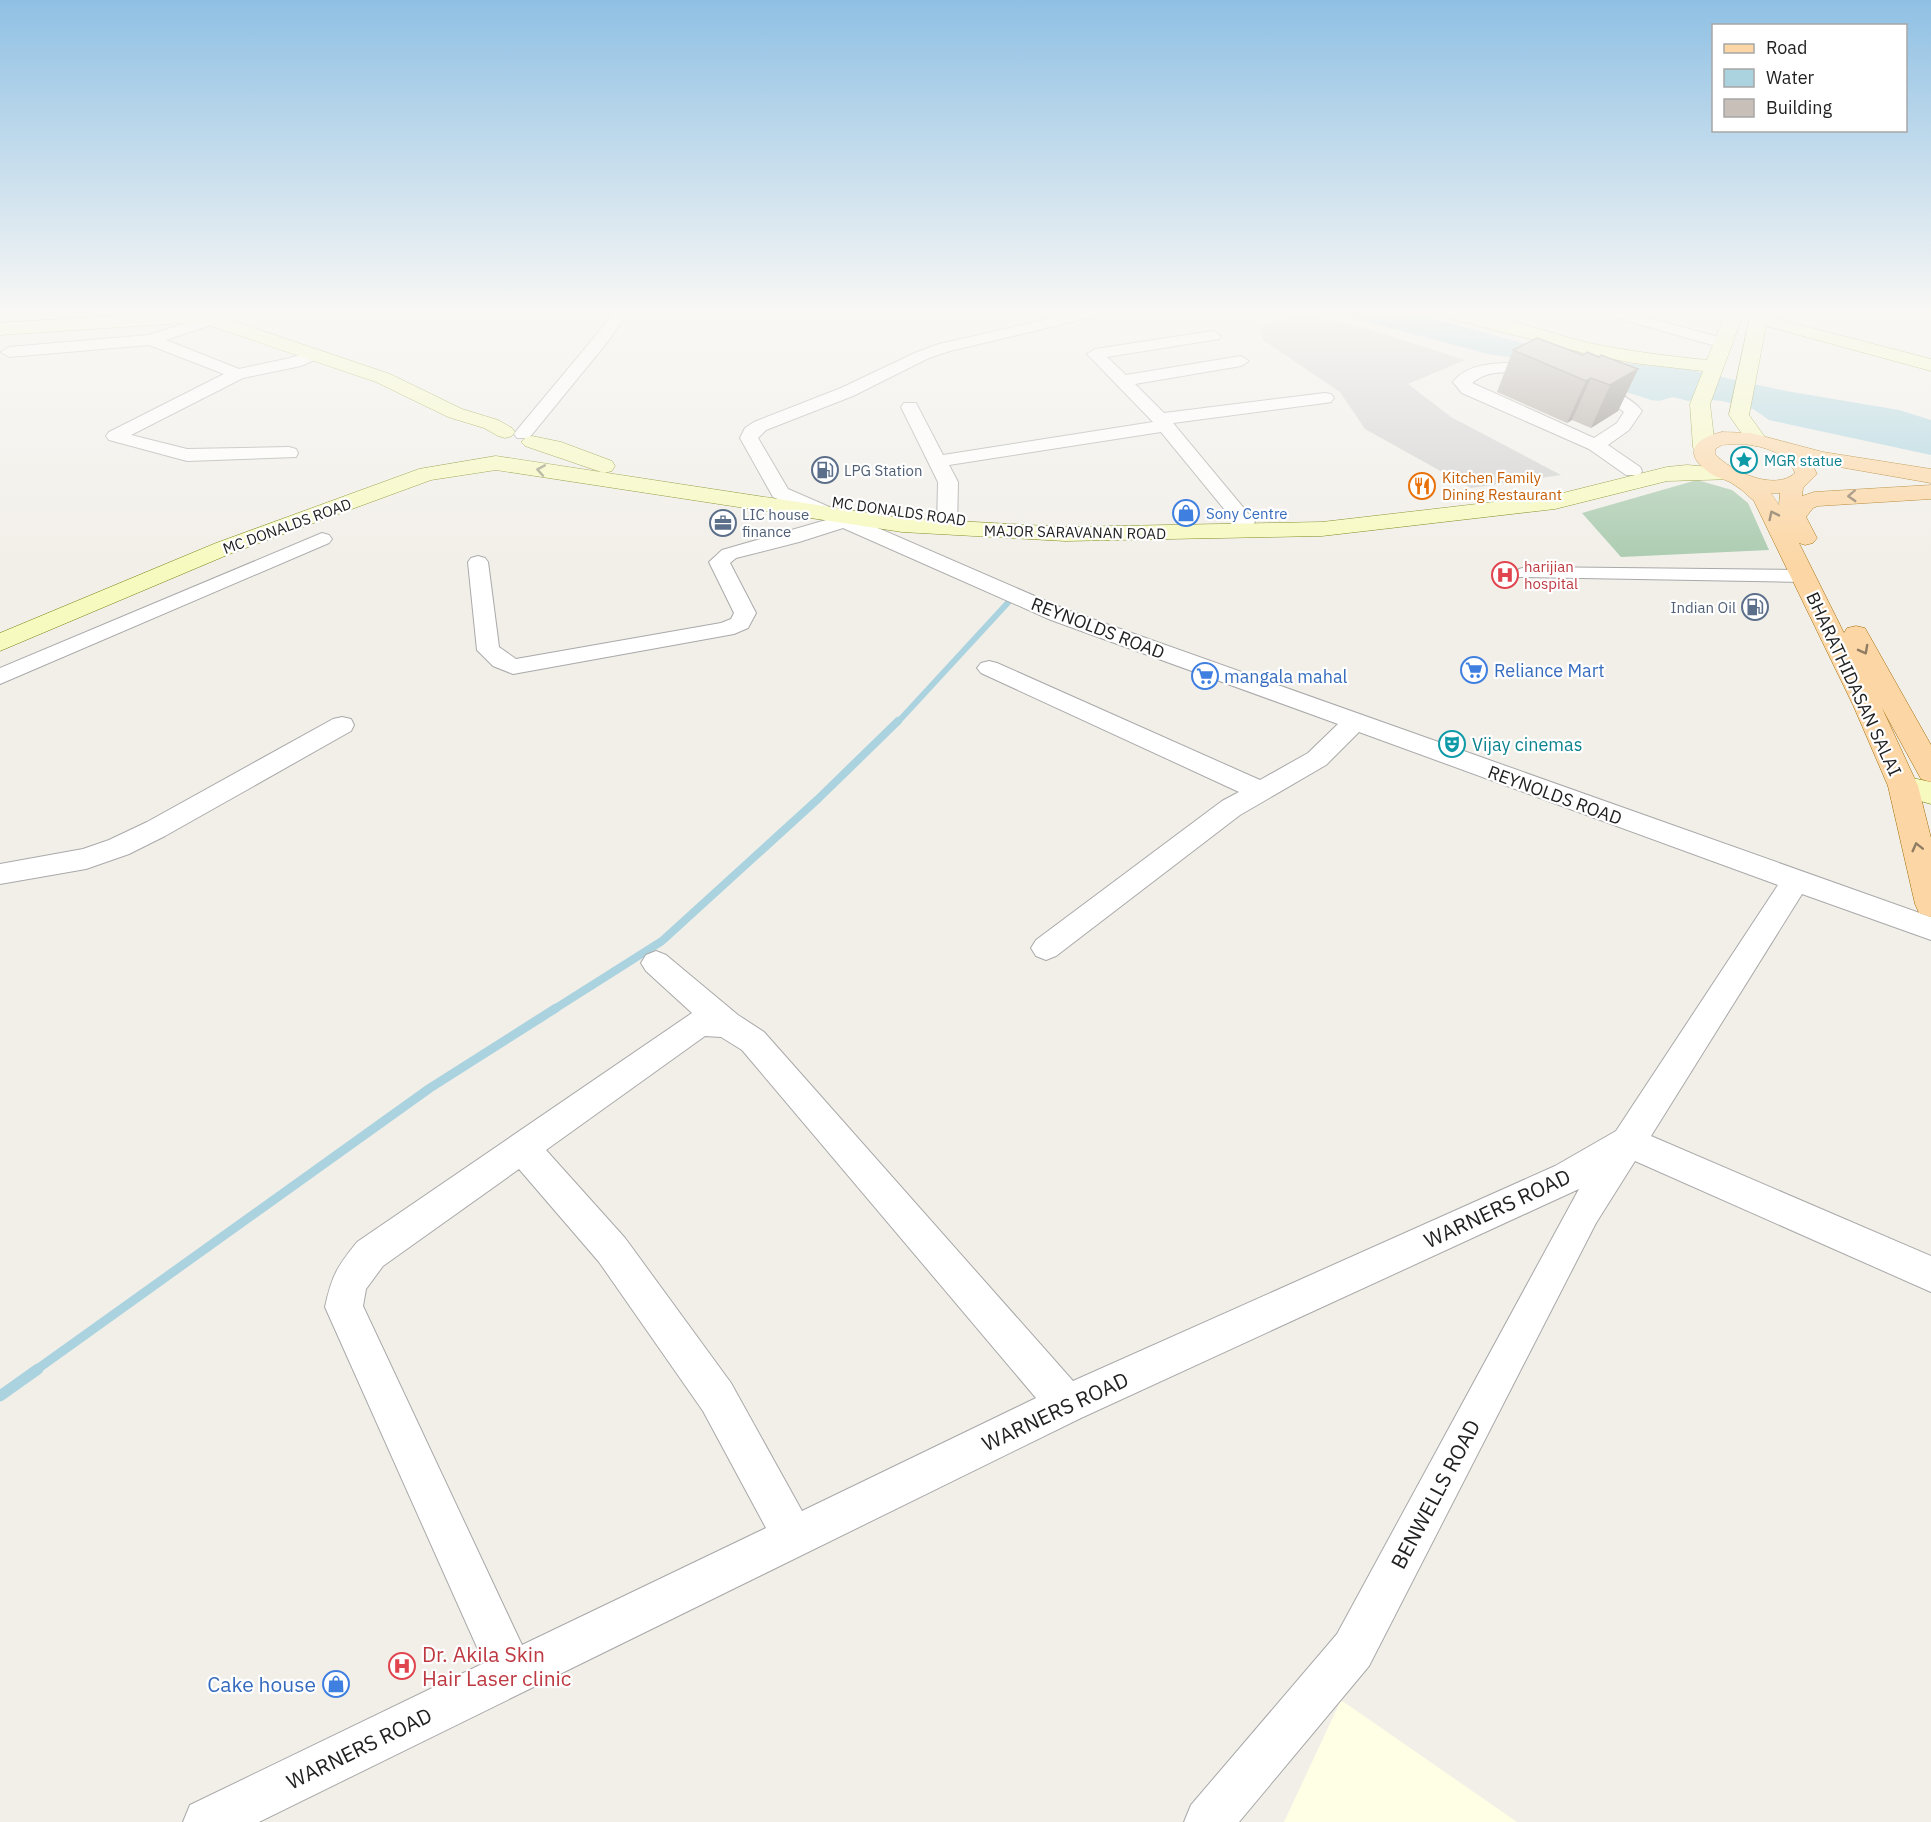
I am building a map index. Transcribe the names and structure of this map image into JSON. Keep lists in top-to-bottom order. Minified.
{"streets":{"main road":["MC DONALDS ROAD","MAJOR SARAVANAN ROAD","BHARATHIDASAN SALAI"],"street":["REYNOLDS ROAD","WARNERS ROAD","BENWELLS ROAD"]},"crossings":[["MC DONALDS ROAD","MAJOR SARAVANAN ROAD"],["MC DONALDS ROAD","REYNOLDS ROAD"],["MAJOR SARAVANAN ROAD","REYNOLDS ROAD"],["MAJOR SARAVANAN ROAD","BHARATHIDASAN SALAI"],["REYNOLDS ROAD","WARNERS ROAD"],["WARNERS ROAD","BENWELLS ROAD"]],"places":{"place":["MGR statue"],"fuel station":["LPG Station","Indian Oil"],"restaurant":["Kitchen Family Dining Restaurant"],"shop":["Sony Centre","Cake house"],"office":["LIC house finance"],"hospital":["harijian hospital","Dr. Akila Skin Hair Laser clinic"],"supermarket":["Reliance Mart","mangala mahal"],"theatre":["Vijay cinemas"]},"legend":["Road","Water","Building"]}
